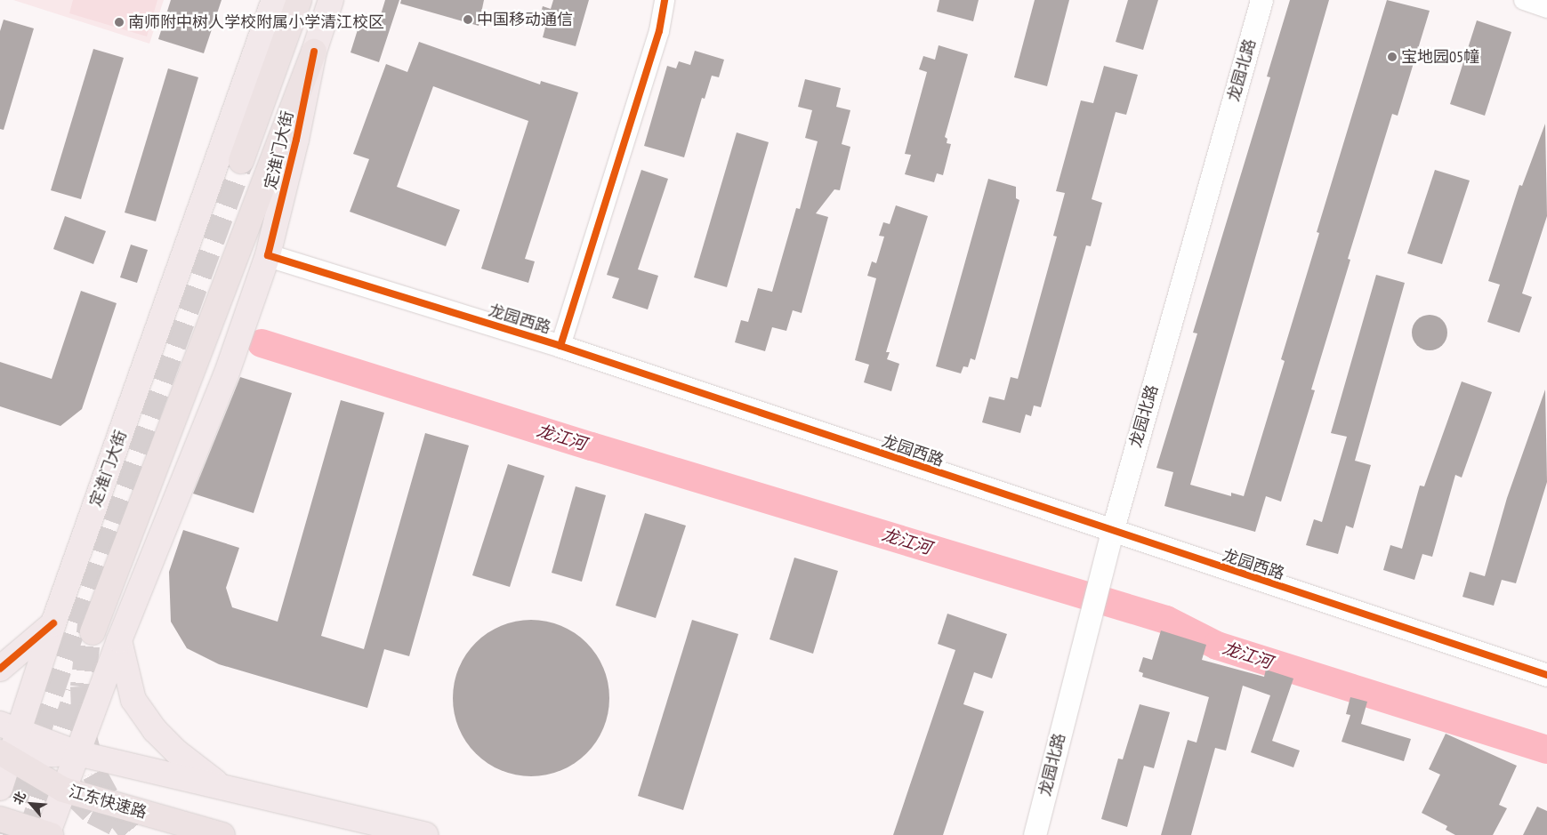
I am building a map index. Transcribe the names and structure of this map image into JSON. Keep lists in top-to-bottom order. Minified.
{"streets":{"highway":["江东快速路"],"main road":["龙园北路","定淮门大街","龙园西路"]},"crossings":[["龙园北路","龙园西路"],["定淮门大街","龙园西路"],["定淮门大街","江东快速路"]],"water":["龙江河"],"places":["中国移动通信","南师附中树人学校附属小学清江校区","宝地园05幢"],"north":"top left"}
